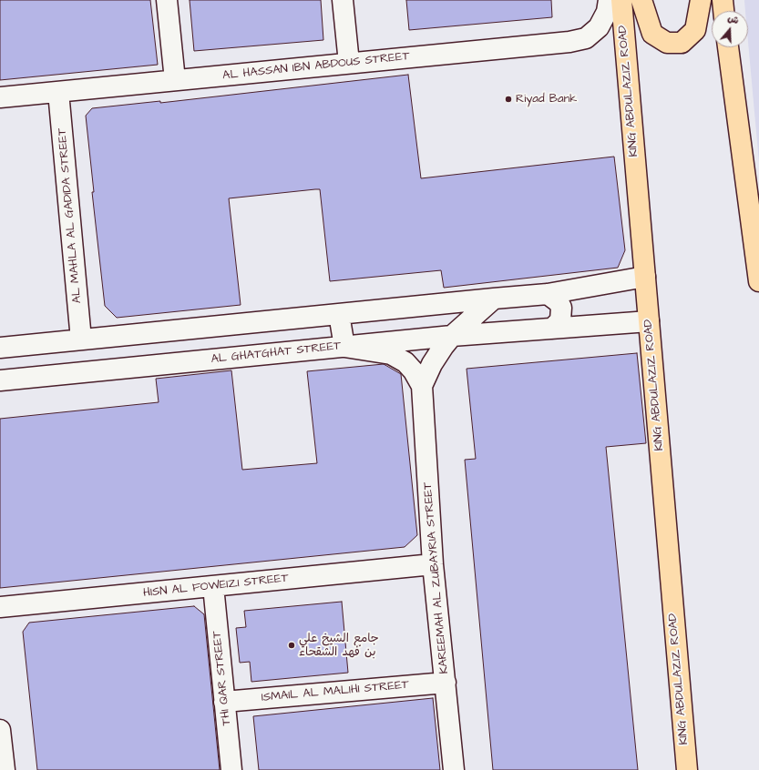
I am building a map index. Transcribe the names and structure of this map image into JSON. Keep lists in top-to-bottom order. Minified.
{"streets":{"main road":["KING ABDULAZIZ ROAD"],"street":["AL HASSAN IBN ABDOUS STREET","AL MAHLA AL GADIDA STREET","AL GHATGHAT STREET","KAREEMAH AL ZUBAYRIA STREET","HISN AL FOWEIZI STREET","THI QAR STREET","ISMAIL AL MALIHI STREET"]},"crossings":[["AL HASSAN IBN ABDOUS STREET","AL MAHLA AL GADIDA STREET"],["KING ABDULAZIZ ROAD","AL GHATGHAT STREET"],["AL GHATGHAT STREET","KAREEMAH AL ZUBAYRIA STREET"],["KAREEMAH AL ZUBAYRIA STREET","HISN AL FOWEIZI STREET"],["KAREEMAH AL ZUBAYRIA STREET","ISMAIL AL MALIHI STREET"],["HISN AL FOWEIZI STREET","THI QAR STREET"],["THI QAR STREET","ISMAIL AL MALIHI STREET"]],"places":["Riyad Bank","جامع الشيخ علي بن فهد الشقحاء"],"north":"top"}
